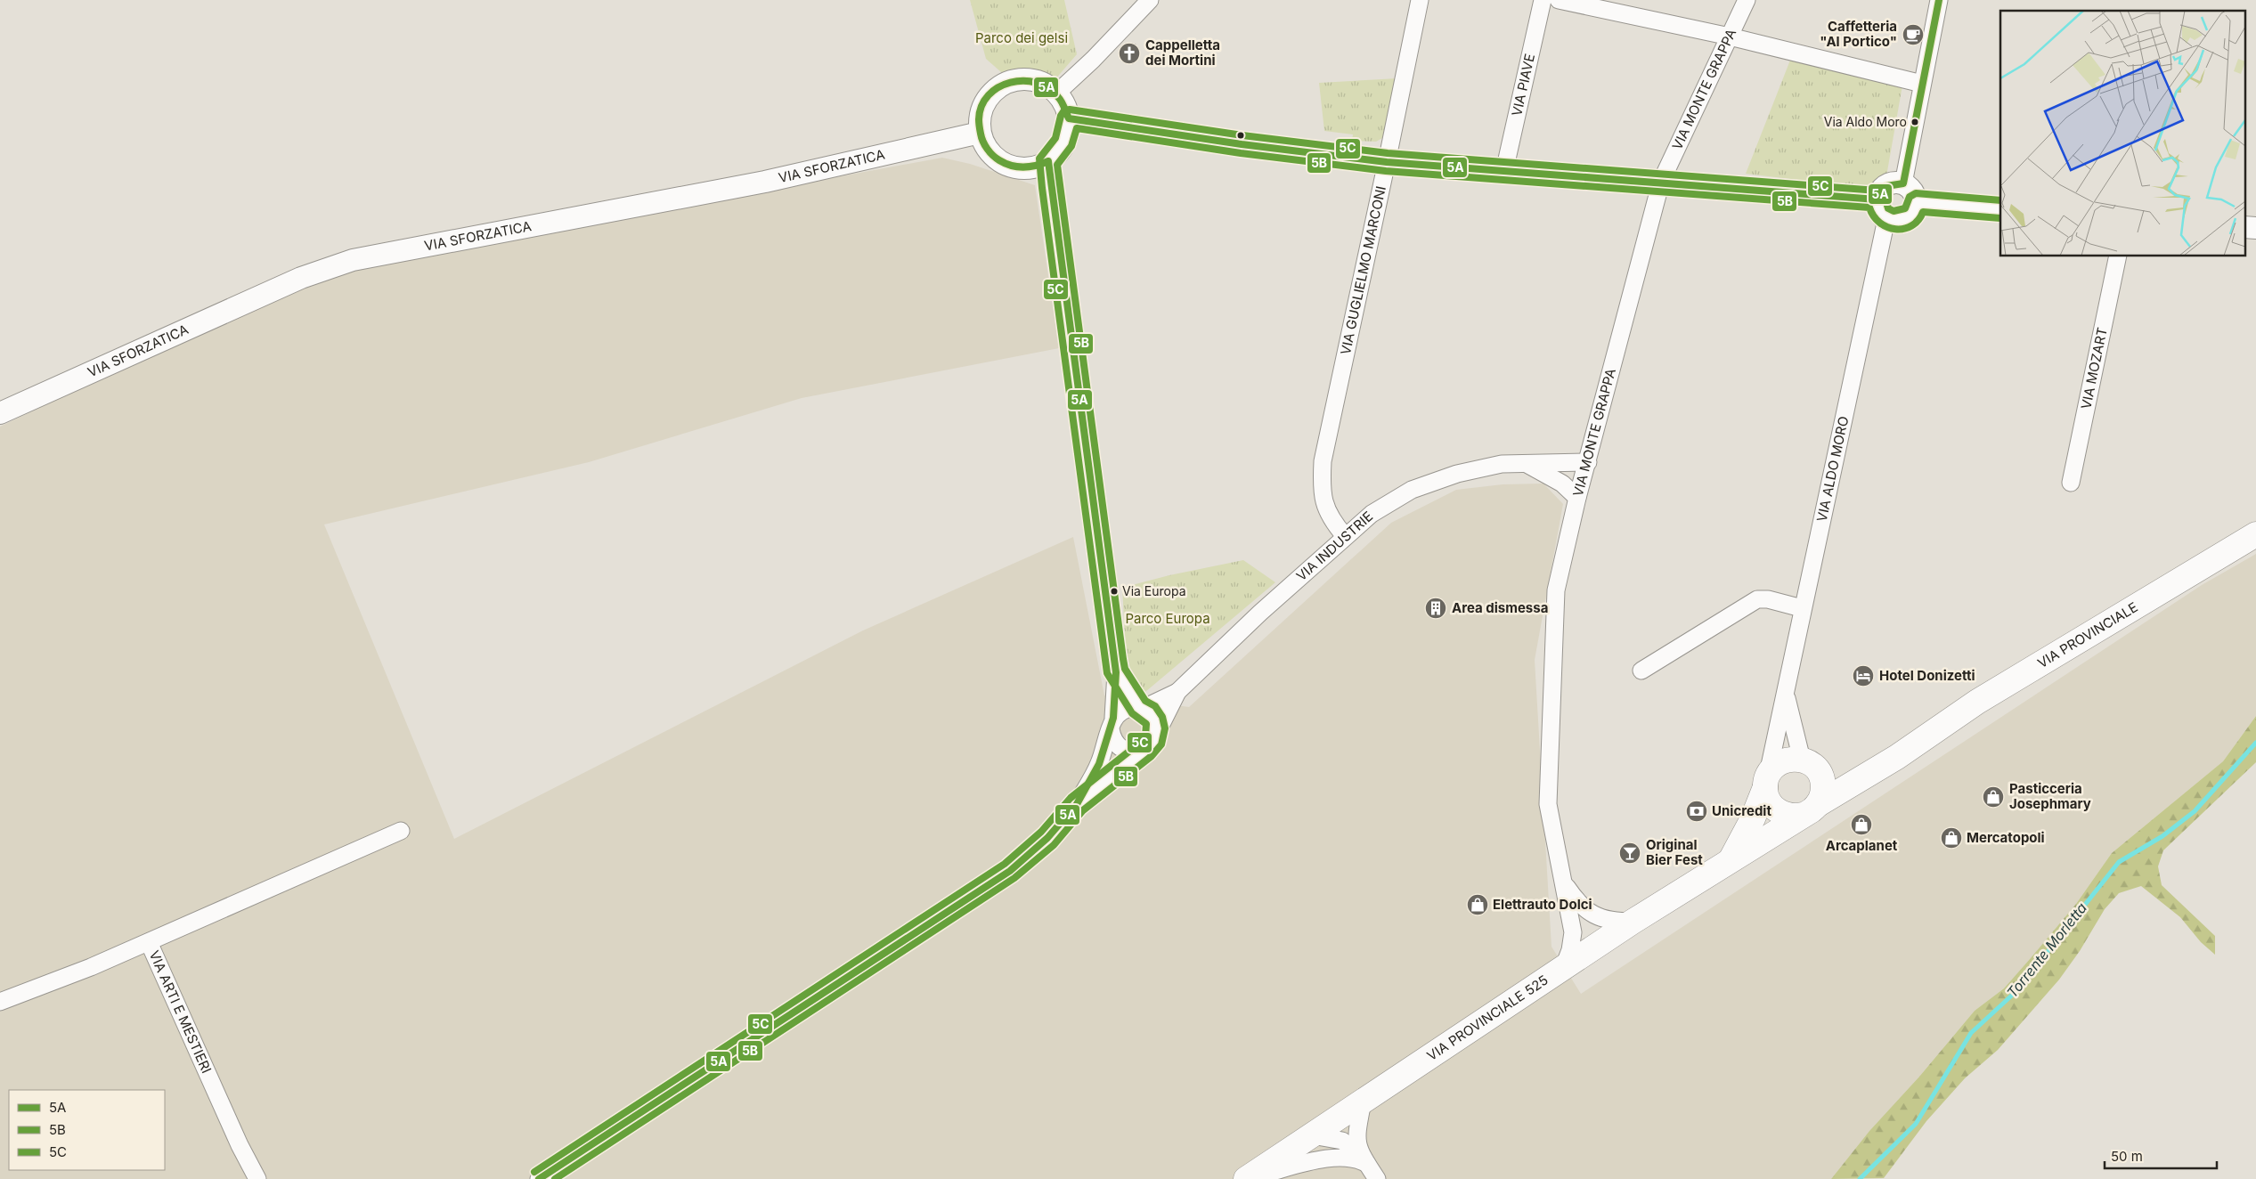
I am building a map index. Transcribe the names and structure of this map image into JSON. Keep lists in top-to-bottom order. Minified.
{"streets":{"main road":["VIA PROVINCIALE","VIA PROVINCIALE 525"],"street":["VIA PIAVE","VIA MONTE GRAPPA","VIA SFORZATICA","VIA GUGLIELMO MARCONI","VIA MOZART","VIA ALDO MORO","VIA INDUSTRIE","VIA ARTI E MESTIERI"]},"crossings":[["VIA MONTE GRAPPA","VIA INDUSTRIE"],["VIA GUGLIELMO MARCONI","VIA INDUSTRIE"],["VIA ALDO MORO","VIA PROVINCIALE 525"],["VIA PROVINCIALE","VIA PROVINCIALE 525"]],"water":["Torrente Morletta"],"parks":["Parco dei gelsi","Parco Europa"],"places":{"cafe":["Caffetteria \"Al Portico\""],"church":["Cappelletta dei Mortini"],"other":["Via Aldo Moro","Via Europa"],"building":["Area dismessa"],"hotel":["Hotel Donizetti"],"shop":["Pasticceria Josephmary","Arcaplanet","Mercatopoli","Elettrauto Dolci"],"bank":["Unicredit"],"bar":["Original Bier Fest"]},"lines":["transit line 5A","transit line 5C","transit line 5B"],"legend":["5A","5B","5C"],"scale_bar":"50 m"}
